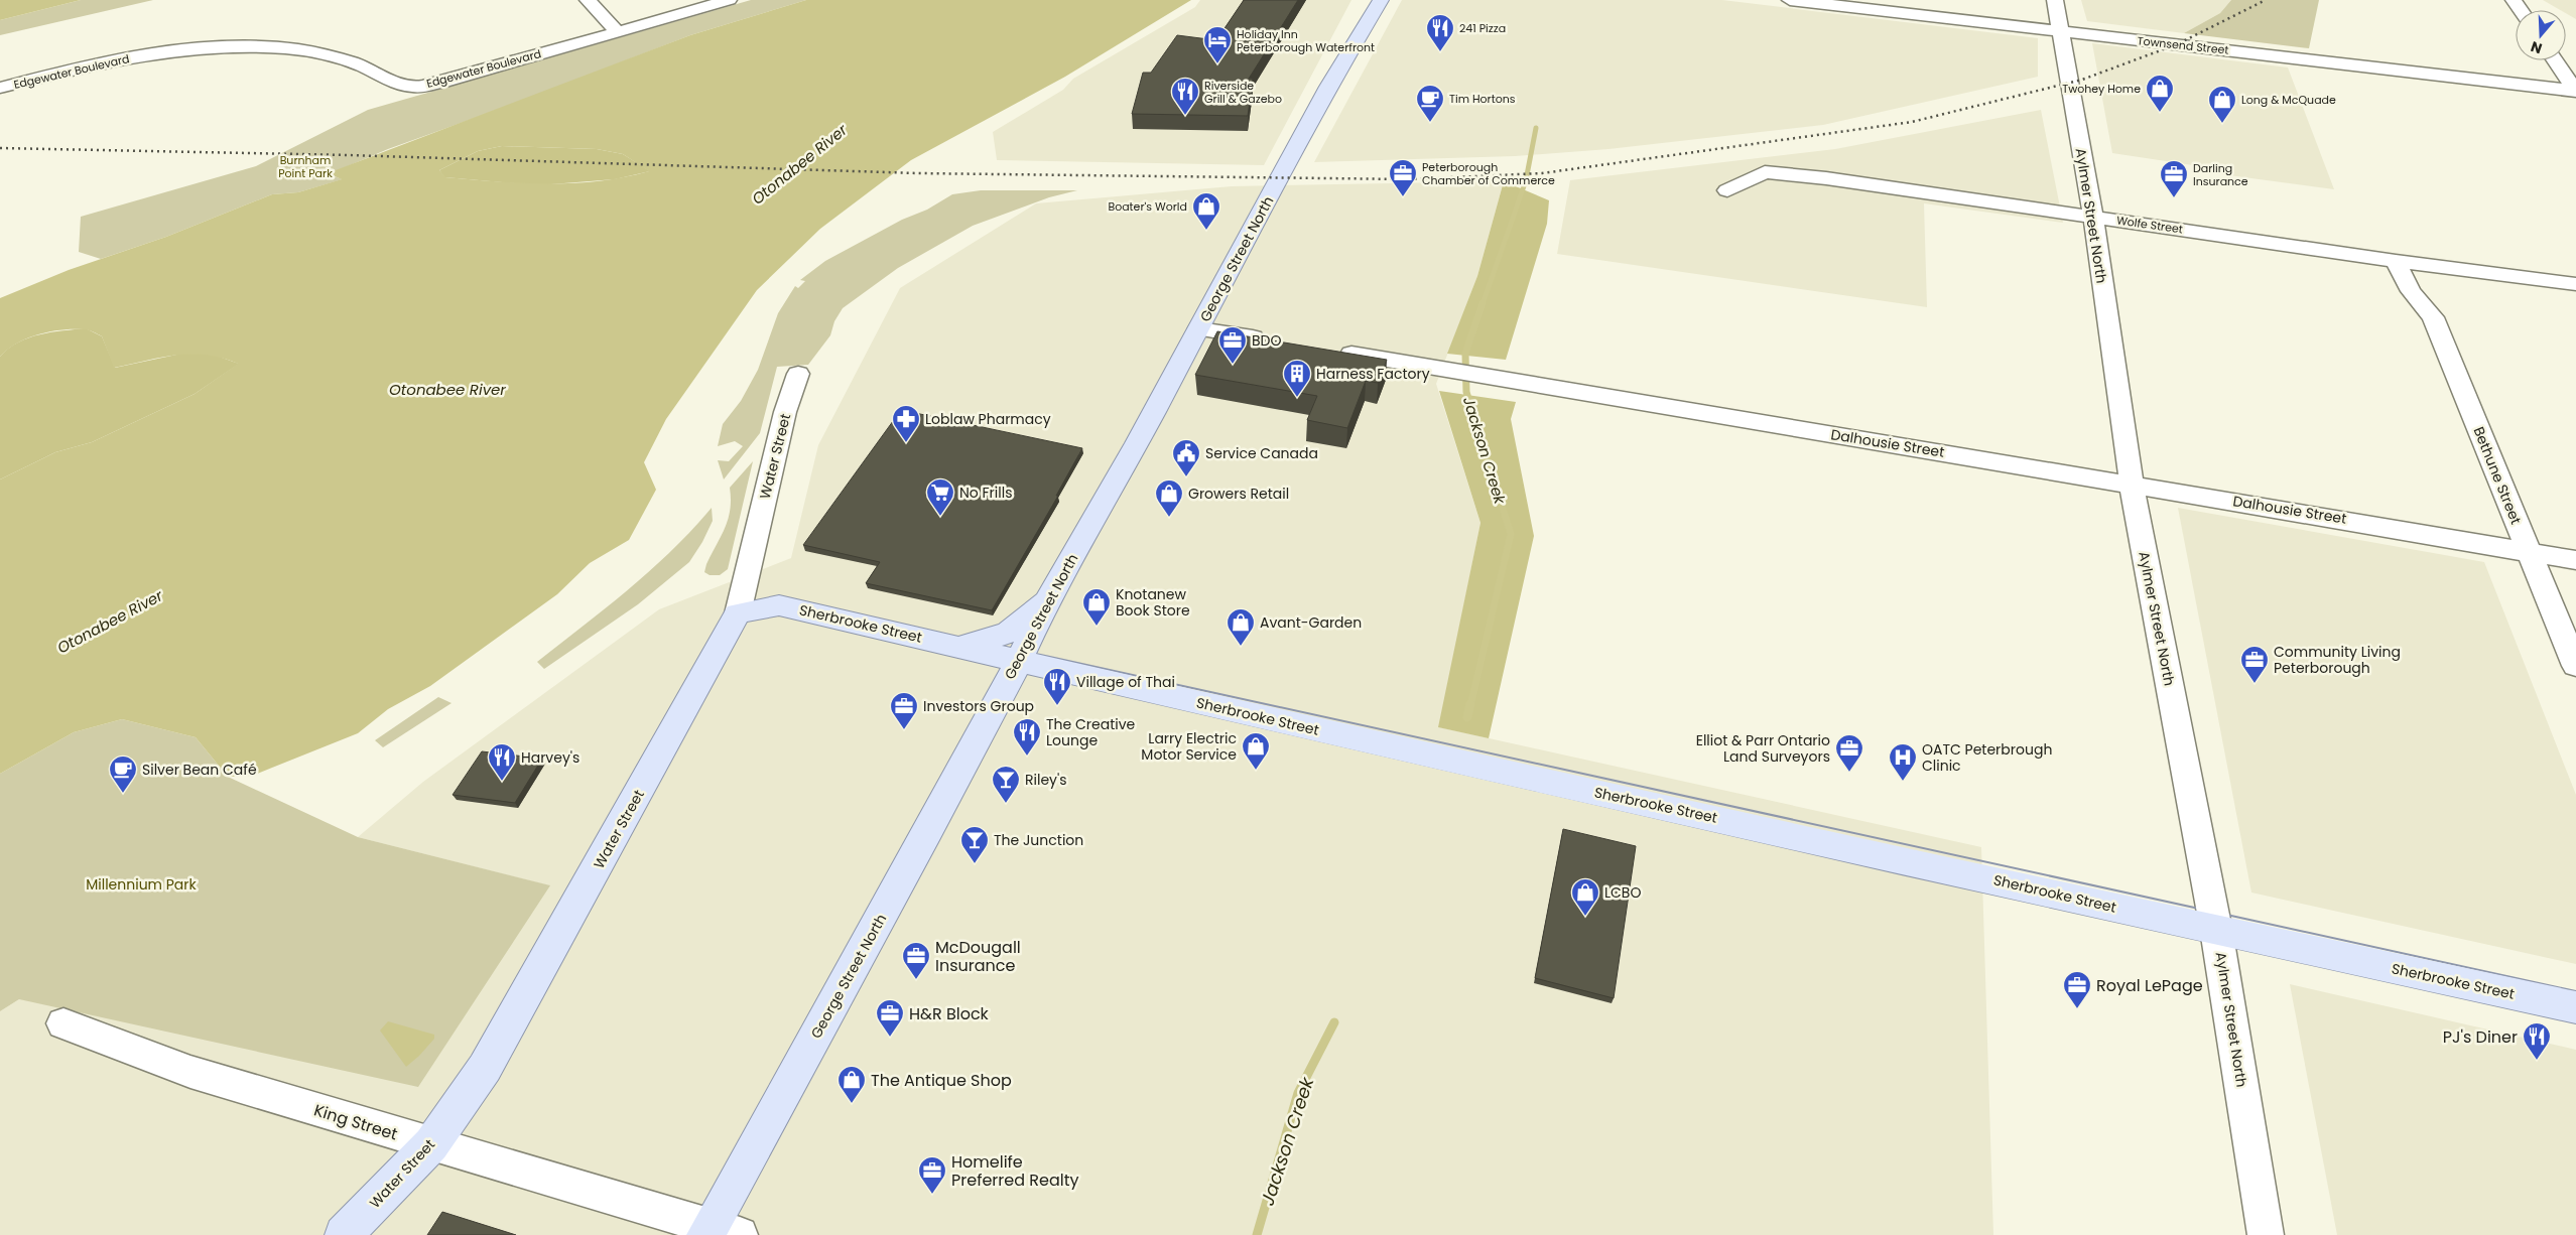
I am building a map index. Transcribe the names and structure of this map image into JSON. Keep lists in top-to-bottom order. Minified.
{"streets":{"main road":["George Street North","Water Street","Sherbrooke Street"],"street":["Townsend Street","Edgewater Boulevard","Aylmer Street North","Wolfe Street","Dalhousie Street","Bethune Street","King Street"]},"crossings":[["Townsend Street","Aylmer Street North"],["Aylmer Street North","Wolfe Street"],["Aylmer Street North","Dalhousie Street"],["Aylmer Street North","Sherbrooke Street"],["Wolfe Street","Bethune Street"],["George Street North","Sherbrooke Street"],["George Street North","King Street"],["Dalhousie Street","Bethune Street"],["Water Street","Sherbrooke Street"],["Water Street","King Street"]],"water":["Otonabee River","Jackson Creek"],"parks":["Burnham Point Park","Millennium Park"],"places":{"restaurant":["241 Pizza","Riverside Grill & Gazebo","Village of Thai","The Creative Lounge","Harvey's","PJ's Diner"],"hotel":["Holiday Inn Peterborough Waterfront"],"shop":["Twohey Home","Long & McQuade","Boater's World","Growers Retail","Knotanew Book Store","Avant-Garden","Larry Electric Motor Service","LCBO","The Antique Shop"],"cafe":["Tim Hortons","Silver Bean Café"],"office":["Peterborough Chamber of Commerce","Darling Insurance","BDO","Community Living Peterborough","Investors Group","Elliot & Parr Ontario Land Surveyors","McDougall Insurance","Royal LePage","H&R Block","Homelife Preferred Realty"],"building":["Harness Factory"],"pharmacy":["Loblaw Pharmacy"],"public building":["Service Canada"],"supermarket":["No Frills"],"hospital":["OATC Peterbrough Clinic"],"bar":["Riley's","The Junction"]},"north":"bottom"}
